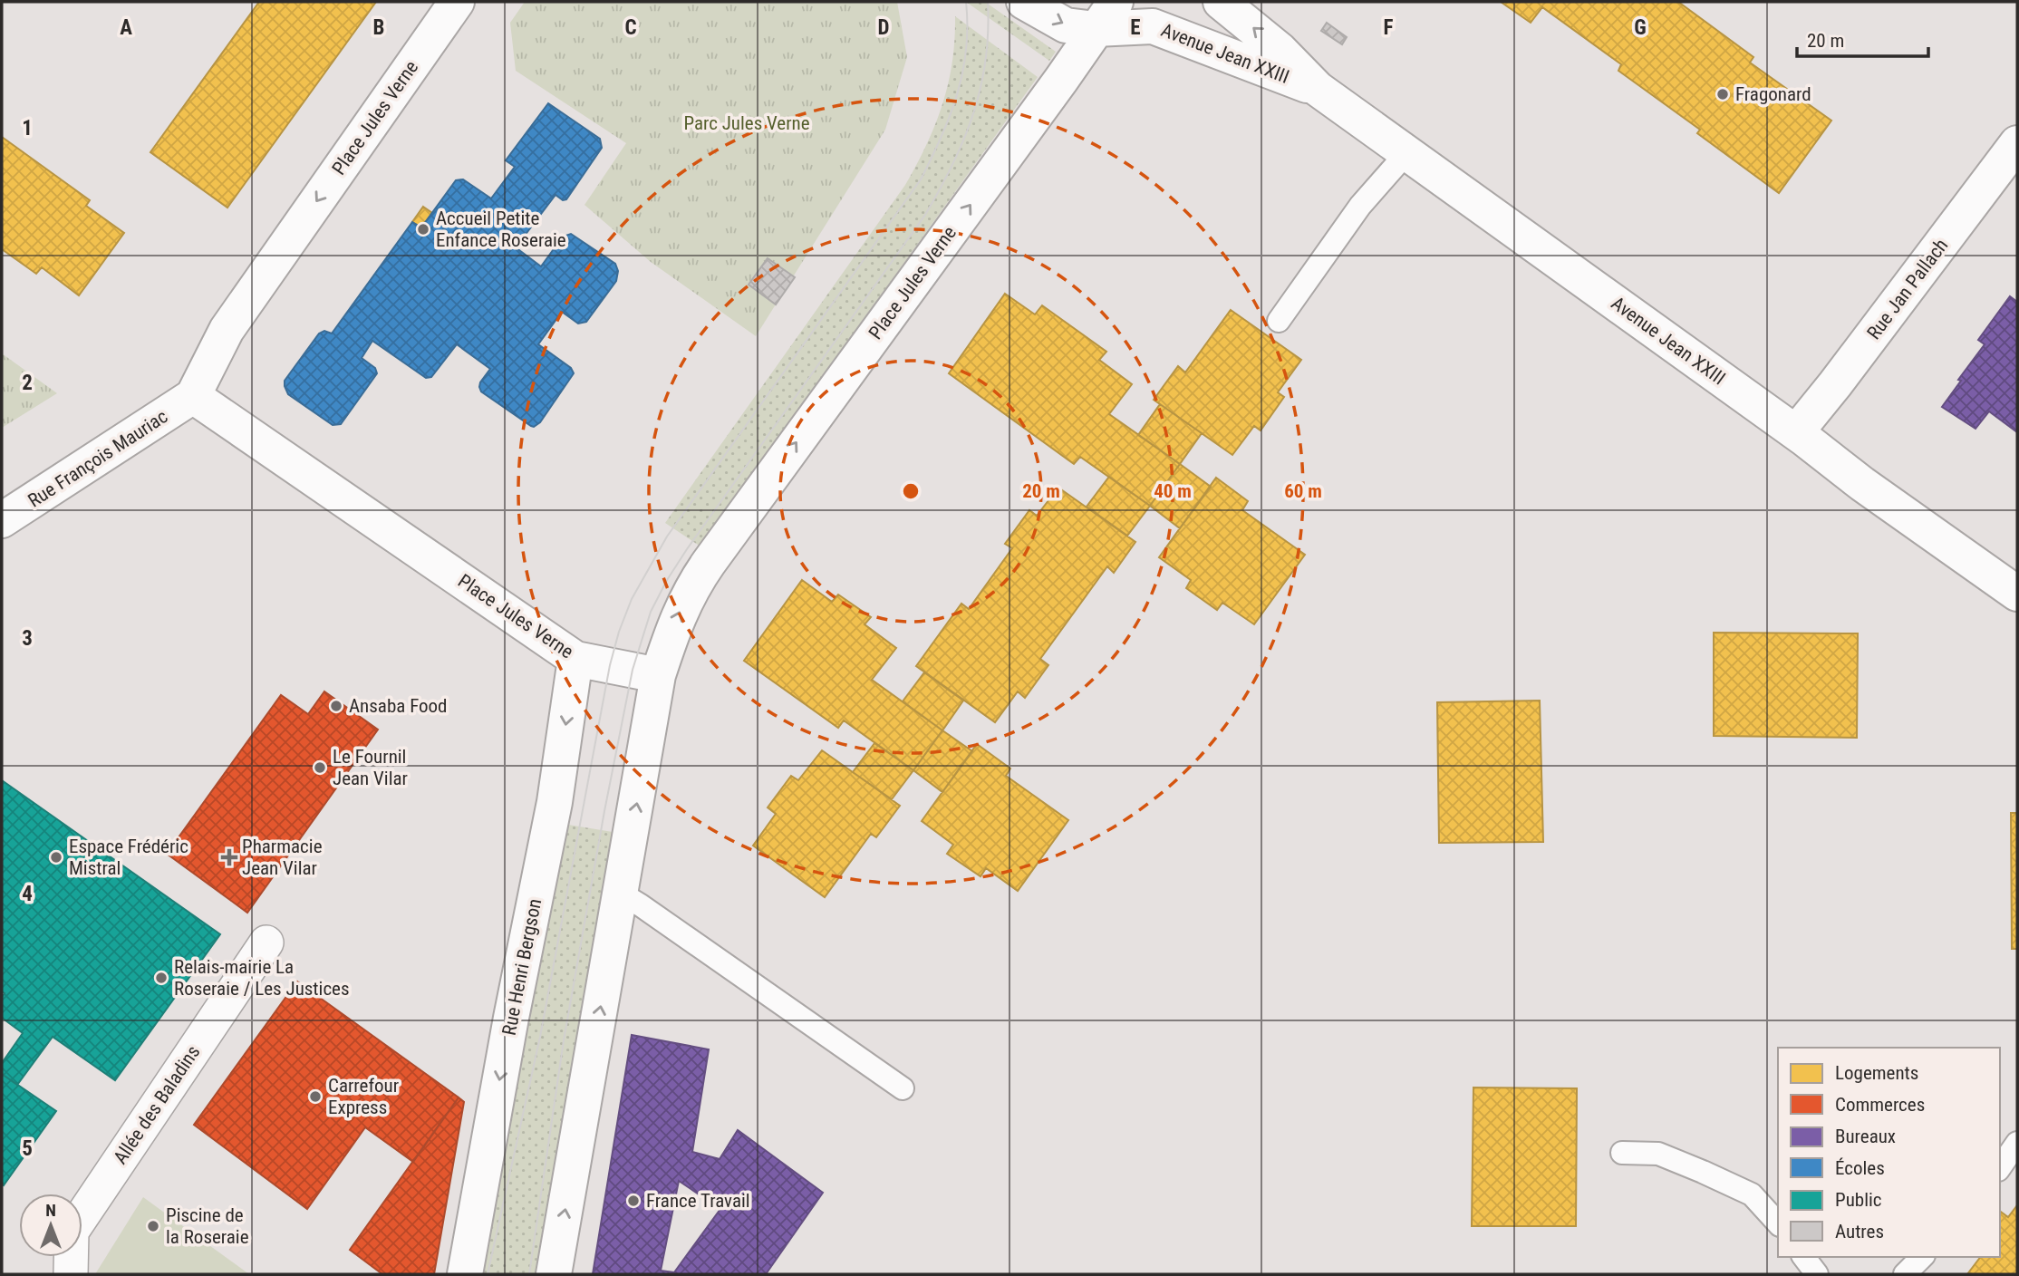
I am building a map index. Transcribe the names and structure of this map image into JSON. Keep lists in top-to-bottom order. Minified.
{"streets":{"street":["Avenue Jean XXIII","Place Jules Verne","Rue Jan Pallach","Rue François Mauriac","Rue Henri Bergson","Allée des Baladins"]},"crossings":[["Avenue Jean XXIII","Place Jules Verne"],["Avenue Jean XXIII","Rue Jan Pallach"],["Place Jules Verne","Rue François Mauriac"],["Place Jules Verne","Rue Henri Bergson"]],"parks":["Parc Jules Verne"],"places":{"other":["Fragonard","Accueil Petite Enfance Roseraie","Ansaba Food","Le Fournil Jean Vilar","Espace Frédéric Mistral","Relais-mairie La Roseraie / Les Justices","Carrefour Express","France Travail","Piscine de la Roseraie"],"health":["Pharmacie Jean Vilar"]},"legend":["Logements","Commerces","Bureaux","Écoles","Public","Autres"],"scale_bar":"20 m","north":"top","grid":{"columns":["A","B","C","D","E","F","G"],"rows":["1","2","3","4","5"]},"rings":["20 m","40 m","60 m"]}
